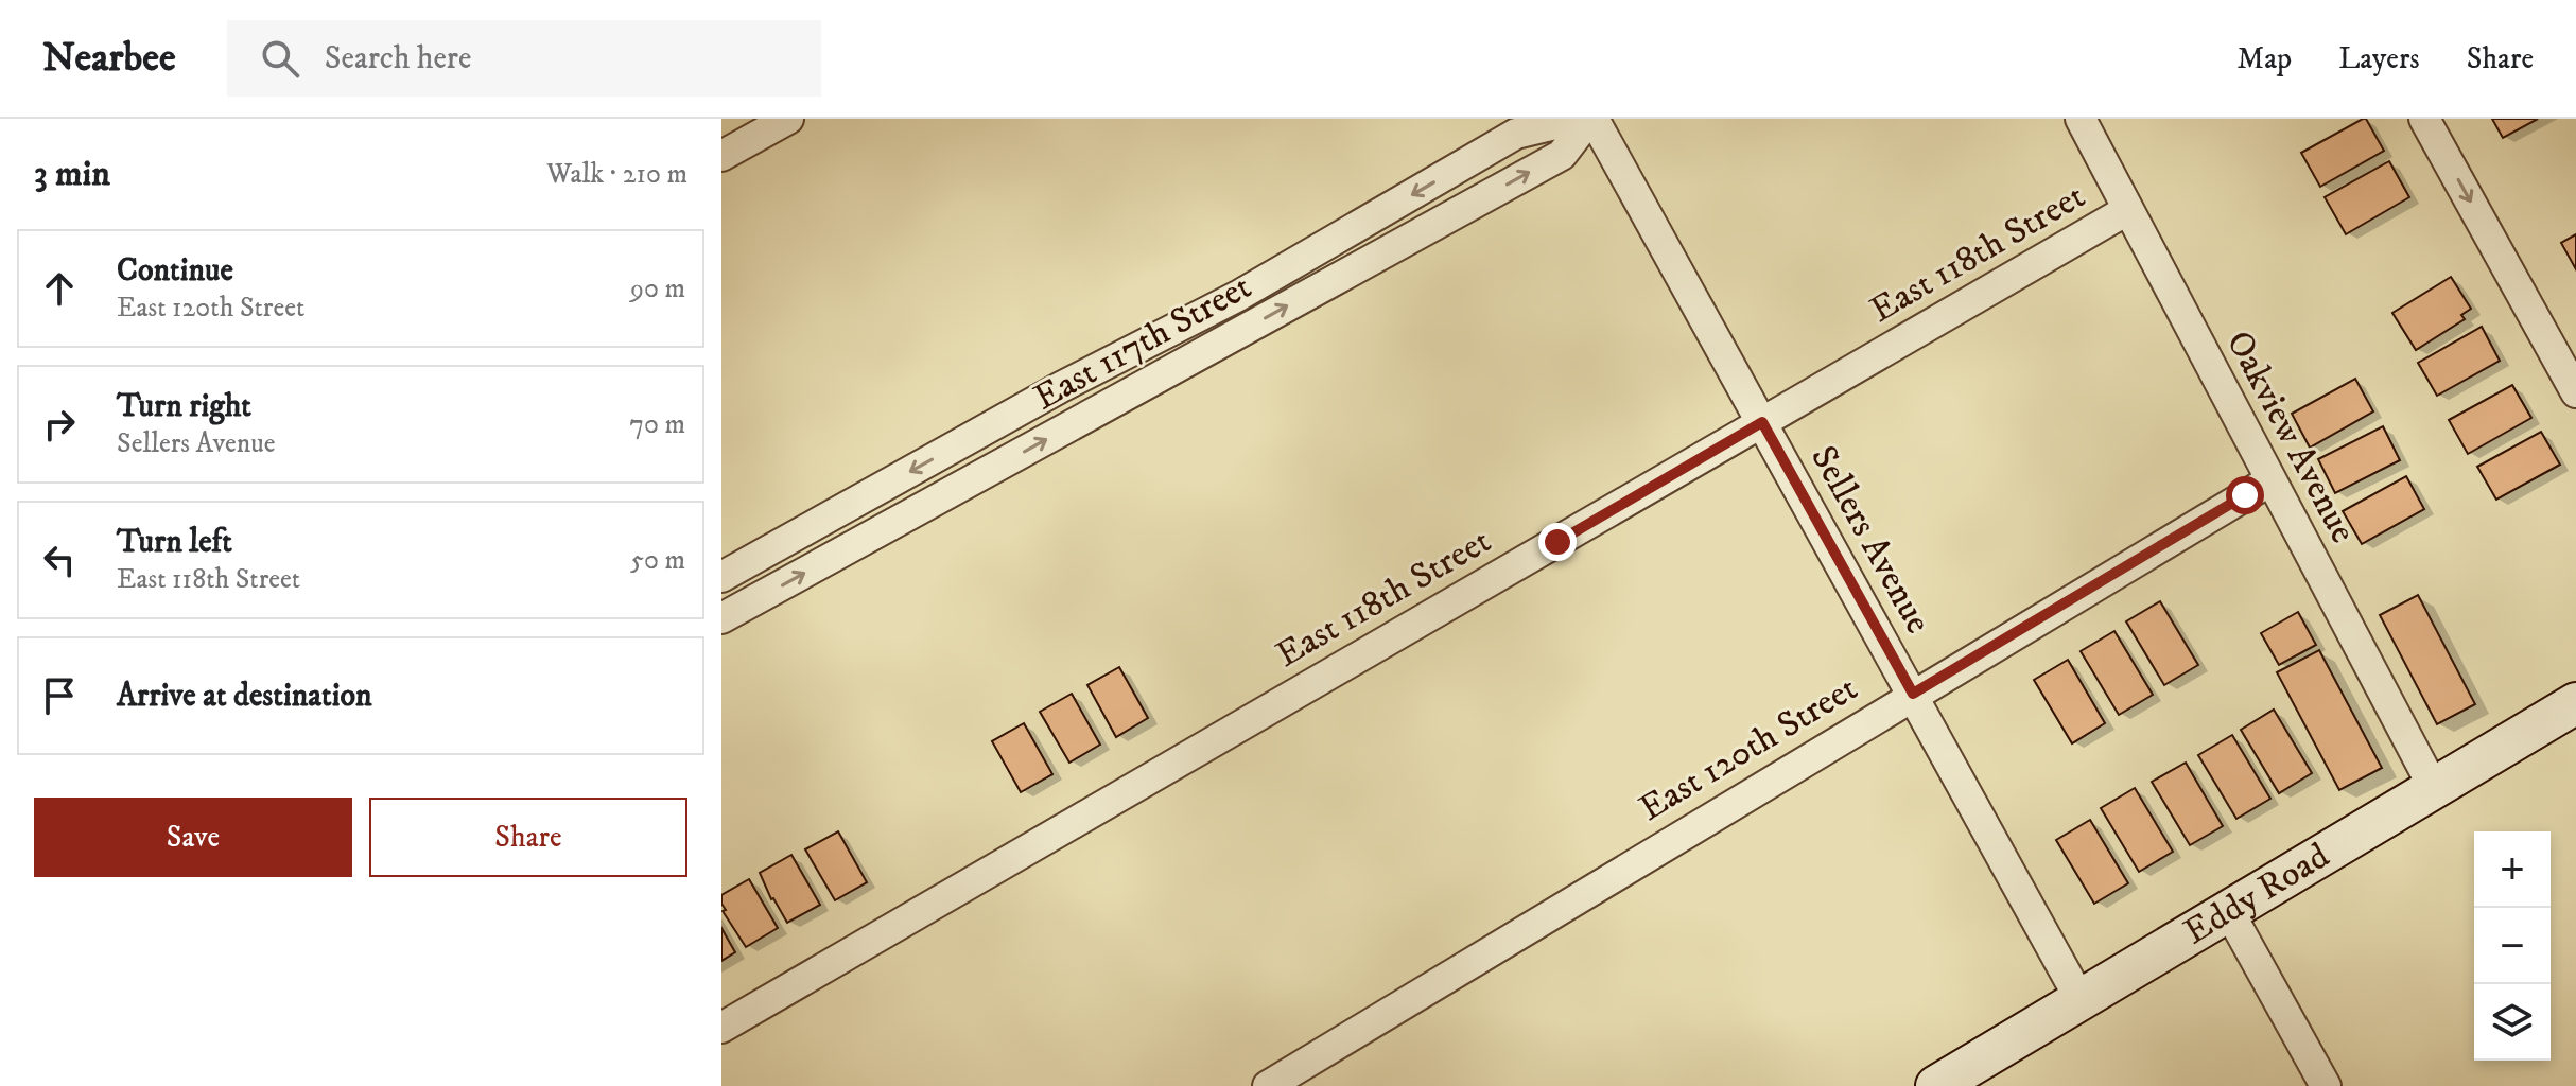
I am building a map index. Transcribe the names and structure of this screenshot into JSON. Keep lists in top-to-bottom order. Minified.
{"streets":{"street":["East 118th Street","East 117th Street","Oakview Avenue","Sellers Avenue","East 120th Street","Eddy Road"]},"crossings":[["East 118th Street","Oakview Avenue"],["East 118th Street","Sellers Avenue"],["East 117th Street","Sellers Avenue"],["Oakview Avenue","East 120th Street"],["Oakview Avenue","Eddy Road"],["Sellers Avenue","East 120th Street"],["Sellers Avenue","Eddy Road"]],"page":{"header":"Nearbee","search":"Search here","nav":["Map","Layers","Share"],"heading":["3 min","Walk · 210 m"],"list":[["Continue","East 120th Street","90 m"],["Turn right","Sellers Avenue","70 m"],["Turn left","East 118th Street","50 m"],"Arrive at destination"],"buttons":["Save","Share"],"map_buttons":["+","−"]}}
